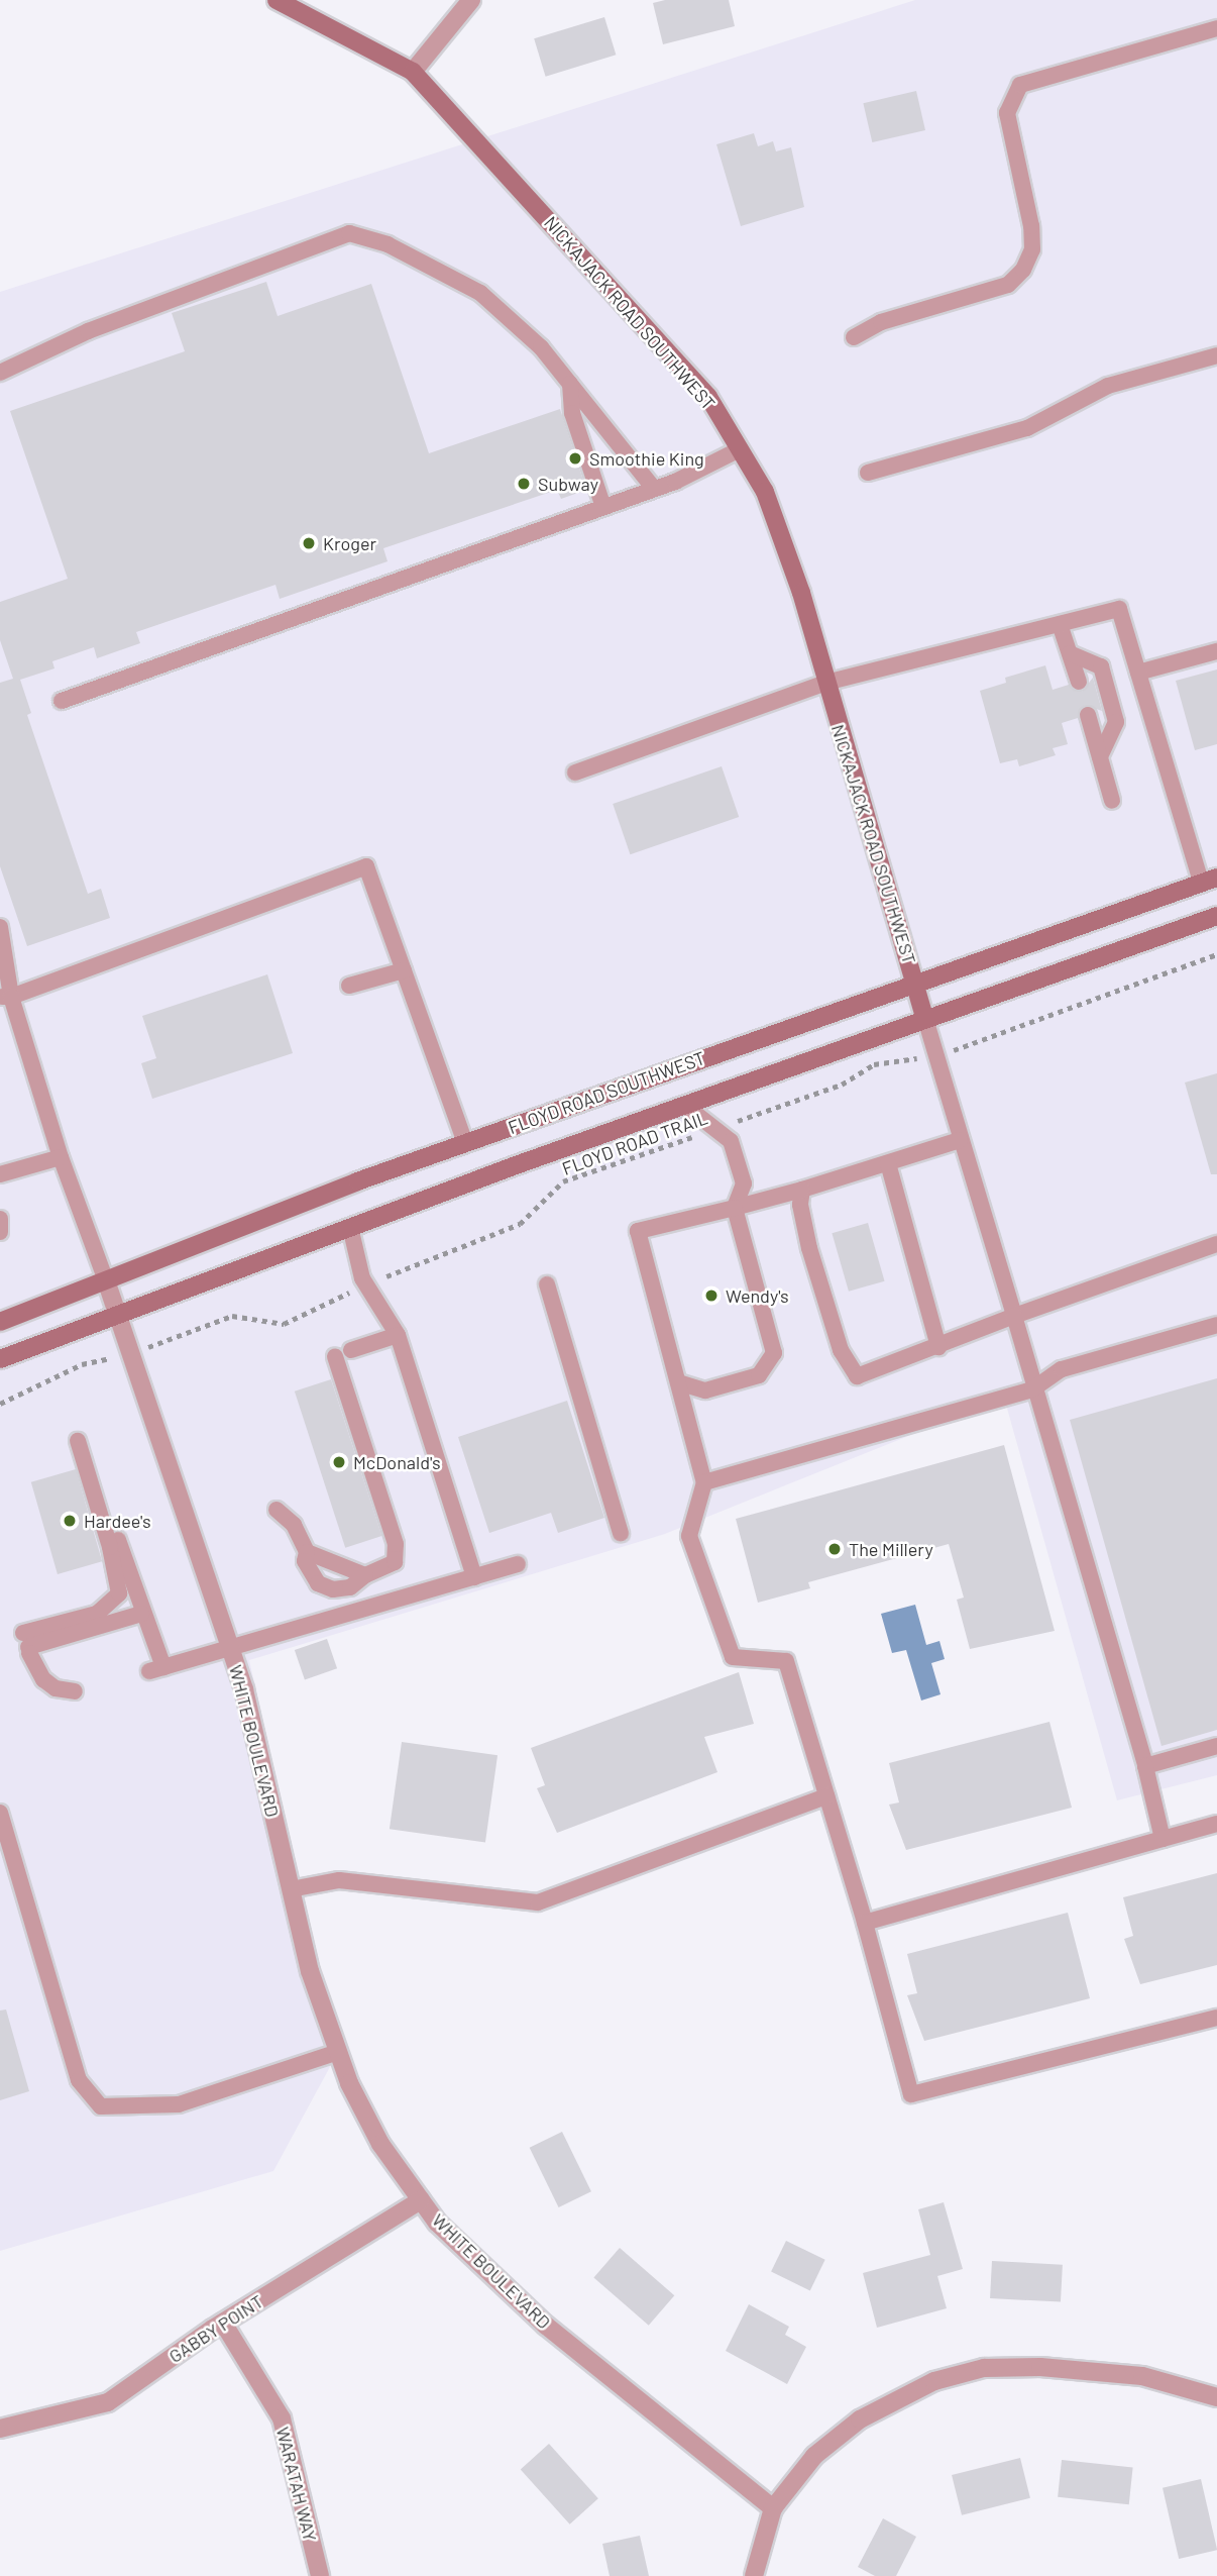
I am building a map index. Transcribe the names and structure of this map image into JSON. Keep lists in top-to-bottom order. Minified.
{"streets":{"main road":["NICKAJACK ROAD SOUTHWEST","FLOYD ROAD SOUTHWEST"],"street":["WHITE BOULEVARD","GABBY POINT","WARATAH WAY"],"path":["FLOYD ROAD TRAIL"]},"crossings":[["NICKAJACK ROAD SOUTHWEST","FLOYD ROAD SOUTHWEST"],["FLOYD ROAD SOUTHWEST","WHITE BOULEVARD"],["FLOYD ROAD TRAIL","WHITE BOULEVARD"],["WHITE BOULEVARD","GABBY POINT"],["GABBY POINT","WARATAH WAY"]],"places":["Smoothie King","Subway","Kroger","Wendy's","McDonald's","Hardee's","The Millery"]}
